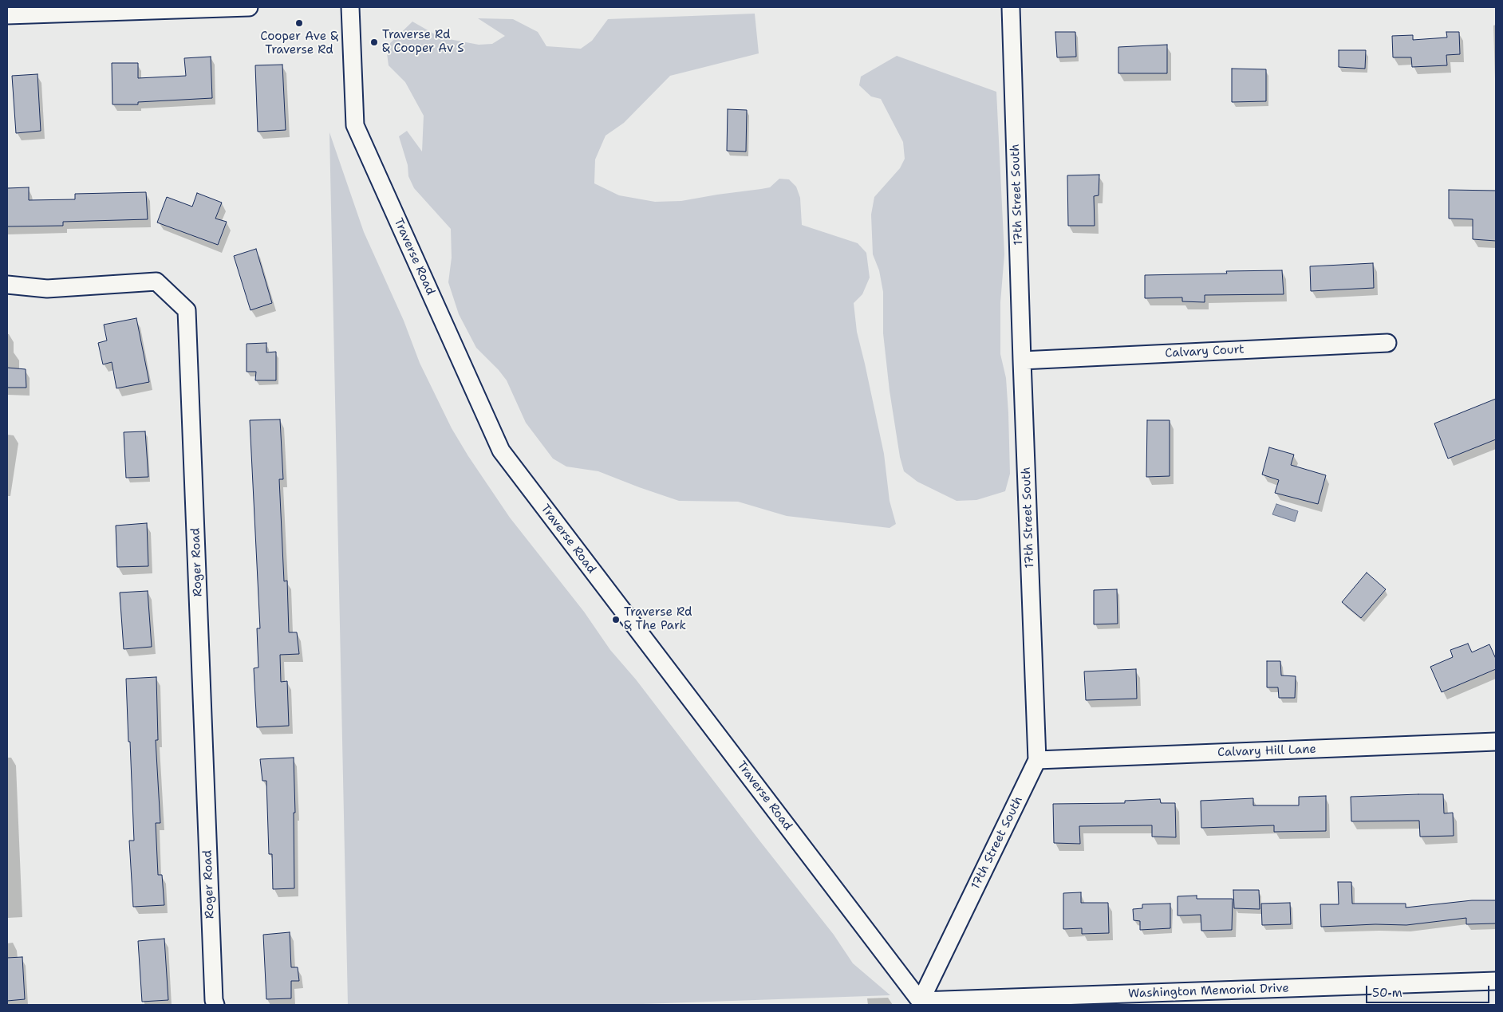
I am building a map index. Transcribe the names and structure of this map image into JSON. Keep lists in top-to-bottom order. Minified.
{"streets":{"street":["17th Street South","Traverse Road","Calvary Court","Roger Road","Calvary Hill Lane","Washington Memorial Drive"]},"crossings":[["17th Street South","Traverse Road"],["17th Street South","Calvary Court"],["17th Street South","Calvary Hill Lane"],["17th Street South","Washington Memorial Drive"],["Traverse Road","Washington Memorial Drive"]],"places":["Cooper Ave & Traverse Rd","Traverse Rd & Cooper Av S","Traverse Rd & The Park"],"scale_bar":"50 m"}
